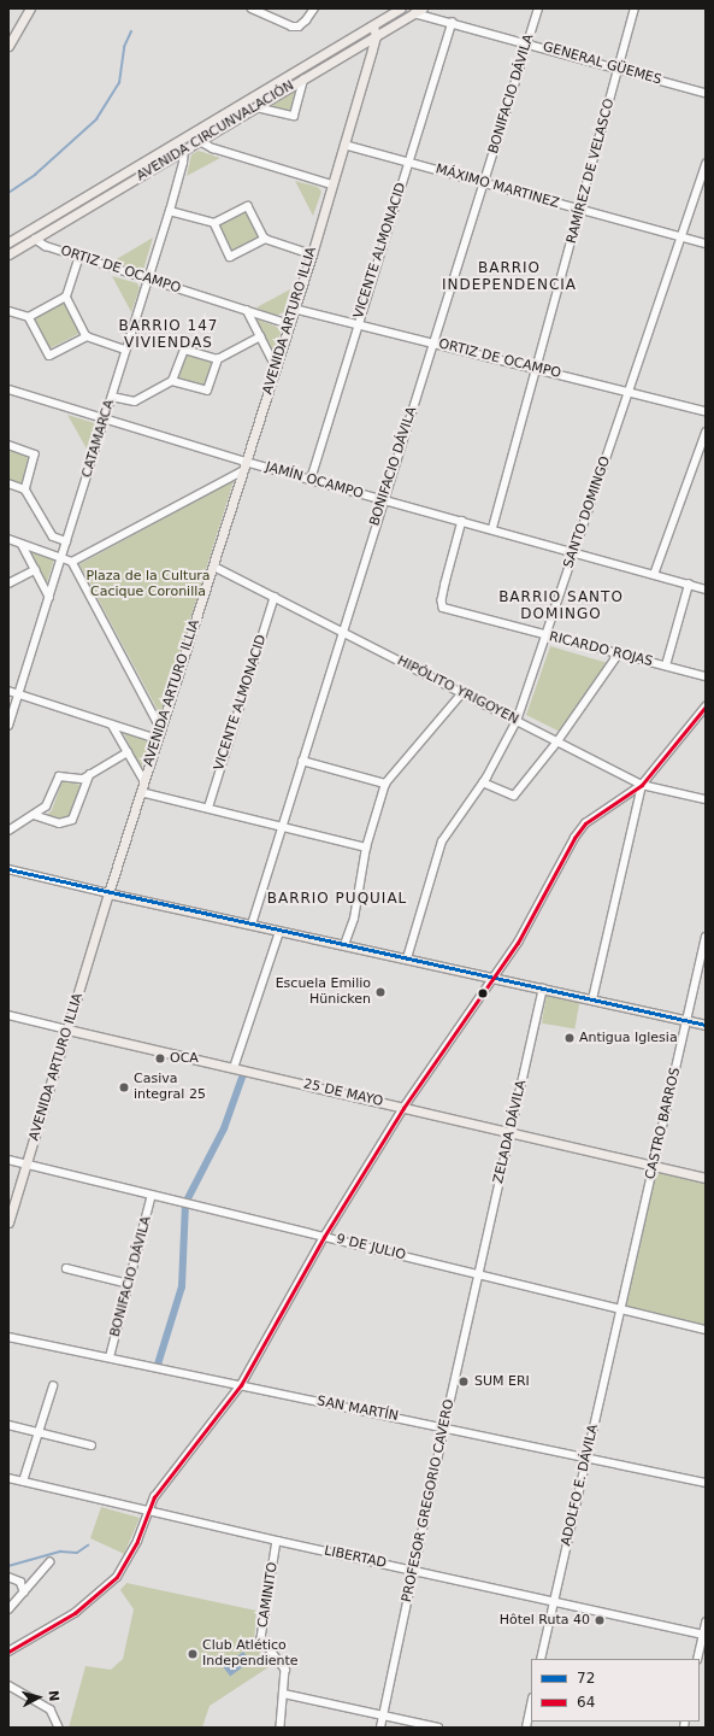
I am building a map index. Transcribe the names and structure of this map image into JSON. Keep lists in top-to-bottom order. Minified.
{"streets":{"main road":["AVENIDA CIRCUNVALACIÓN","AVENIDA ARTURO ILLIA","25 DE MAYO"],"street":["GENERAL GÜEMES","BONIFACIO DÁVILA","RAMÍREZ DE VELASCO","MÁXIMO MARTINEZ","VICENTE ALMONACID","ORTIZ DE OCAMPO","CATAMARCA","JAMÍN OCAMPO","SANTO DOMINGO","RICARDO ROJAS","HIPÓLITO YRIGOYEN","CASTRO BARROS","ZELADA DÁVILA","9 DE JULIO","SAN MARTÍN","ADOLFO E. DÁVILA","PROFESOR GREGORIO CAVERO","LIBERTAD","CAMINITO"]},"crossings":[["GENERAL GÜEMES","BONIFACIO DÁVILA"],["GENERAL GÜEMES","AVENIDA CIRCUNVALACIÓN"],["GENERAL GÜEMES","RAMÍREZ DE VELASCO"],["GENERAL GÜEMES","VICENTE ALMONACID"],["BONIFACIO DÁVILA","MÁXIMO MARTINEZ"],["BONIFACIO DÁVILA","ORTIZ DE OCAMPO"],["BONIFACIO DÁVILA","JAMÍN OCAMPO"],["BONIFACIO DÁVILA","HIPÓLITO YRIGOYEN"],["BONIFACIO DÁVILA","9 DE JULIO"],["BONIFACIO DÁVILA","SAN MARTÍN"],["AVENIDA CIRCUNVALACIÓN","ORTIZ DE OCAMPO"],["AVENIDA CIRCUNVALACIÓN","AVENIDA ARTURO ILLIA"],["AVENIDA CIRCUNVALACIÓN","CATAMARCA"],["RAMÍREZ DE VELASCO","MÁXIMO MARTINEZ"],["RAMÍREZ DE VELASCO","ORTIZ DE OCAMPO"],["RAMÍREZ DE VELASCO","JAMÍN OCAMPO"],["MÁXIMO MARTINEZ","VICENTE ALMONACID"],["MÁXIMO MARTINEZ","AVENIDA ARTURO ILLIA"],["MÁXIMO MARTINEZ","SANTO DOMINGO"],["VICENTE ALMONACID","ORTIZ DE OCAMPO"],["VICENTE ALMONACID","JAMÍN OCAMPO"],["VICENTE ALMONACID","HIPÓLITO YRIGOYEN"],["ORTIZ DE OCAMPO","AVENIDA ARTURO ILLIA"],["ORTIZ DE OCAMPO","CATAMARCA"],["ORTIZ DE OCAMPO","SANTO DOMINGO"],["AVENIDA ARTURO ILLIA","JAMÍN OCAMPO"],["AVENIDA ARTURO ILLIA","HIPÓLITO YRIGOYEN"],["AVENIDA ARTURO ILLIA","25 DE MAYO"],["AVENIDA ARTURO ILLIA","9 DE JULIO"],["CATAMARCA","JAMÍN OCAMPO"],["JAMÍN OCAMPO","SANTO DOMINGO"],["JAMÍN OCAMPO","RICARDO ROJAS"],["SANTO DOMINGO","RICARDO ROJAS"],["SANTO DOMINGO","HIPÓLITO YRIGOYEN"],["25 DE MAYO","CASTRO BARROS"],["25 DE MAYO","ZELADA DÁVILA"],["CASTRO BARROS","9 DE JULIO"],["CASTRO BARROS","ADOLFO E. DÁVILA"],["ZELADA DÁVILA","9 DE JULIO"],["ZELADA DÁVILA","PROFESOR GREGORIO CAVERO"],["9 DE JULIO","ADOLFO E. DÁVILA"],["9 DE JULIO","PROFESOR GREGORIO CAVERO"],["SAN MARTÍN","ADOLFO E. DÁVILA"],["SAN MARTÍN","PROFESOR GREGORIO CAVERO"],["ADOLFO E. DÁVILA","LIBERTAD"],["PROFESOR GREGORIO CAVERO","LIBERTAD"],["LIBERTAD","CAMINITO"]],"districts":["BARRIO INDEPENDENCIA","BARRIO 147 VIVIENDAS","BARRIO SANTO DOMINGO","BARRIO PUQUIAL"],"parks":["Plaza de la Cultura Cacique Coronilla"],"places":["Escuela Emilio Hünicken","Antigua Iglesia","OCA","Casiva integral 25","SUM ERI","Hôtel Ruta 40","Club Atlético Independiente"],"lines":["transit line 64","transit line 72"],"legend":["72","64"],"north":"right"}
